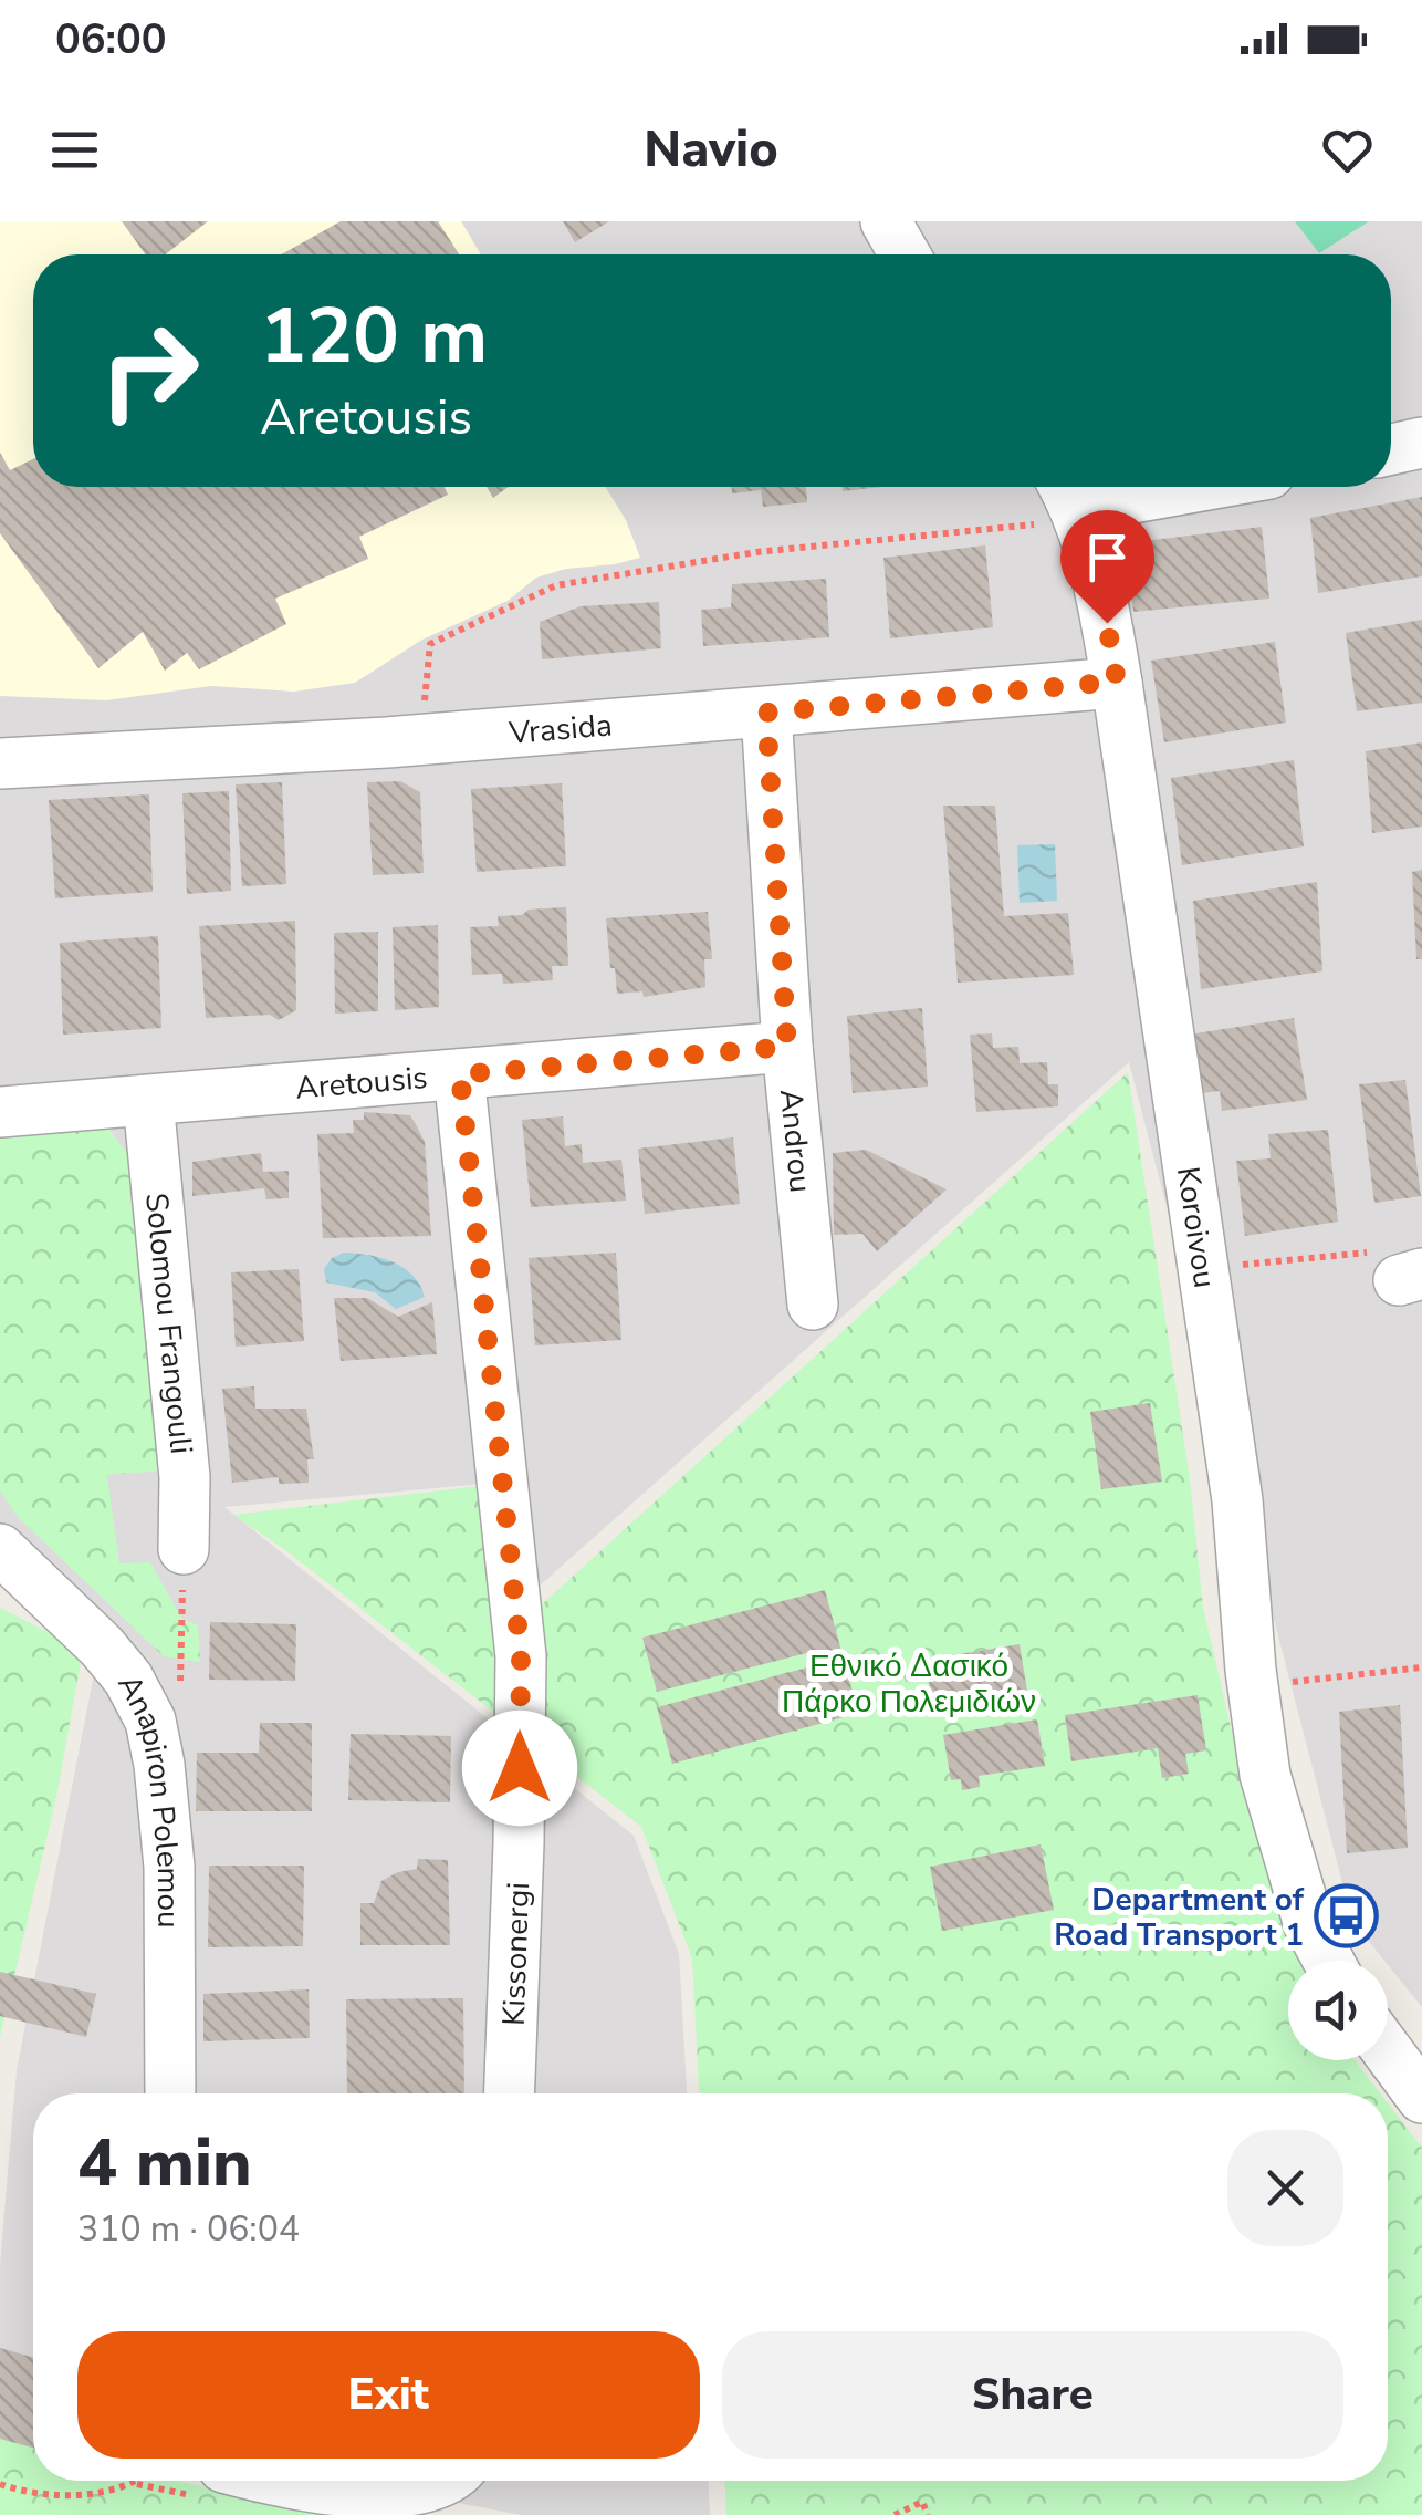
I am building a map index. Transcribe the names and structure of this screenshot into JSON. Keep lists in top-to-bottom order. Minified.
{"streets":{"street":["Vrasida","Aretousis","Androu","Koroivou","Solomou Frangouli","Anapiron Polemou","Kissonergi"]},"crossings":[["Vrasida","Androu"],["Vrasida","Koroivou"],["Aretousis","Androu"],["Aretousis","Solomou Frangouli"],["Aretousis","Kissonergi"]],"parks":["Εθνικό Δασικό Πάρκο Πολεμιδιών"],"places":{"bus stop":["Department of Road Transport 1"]},"page":{"status":"06:00","header":"Navio","turn":["120 m","Aretousis"],"heading":["4 min","310 m · 06:04"],"buttons":["Exit","Share"]}}
